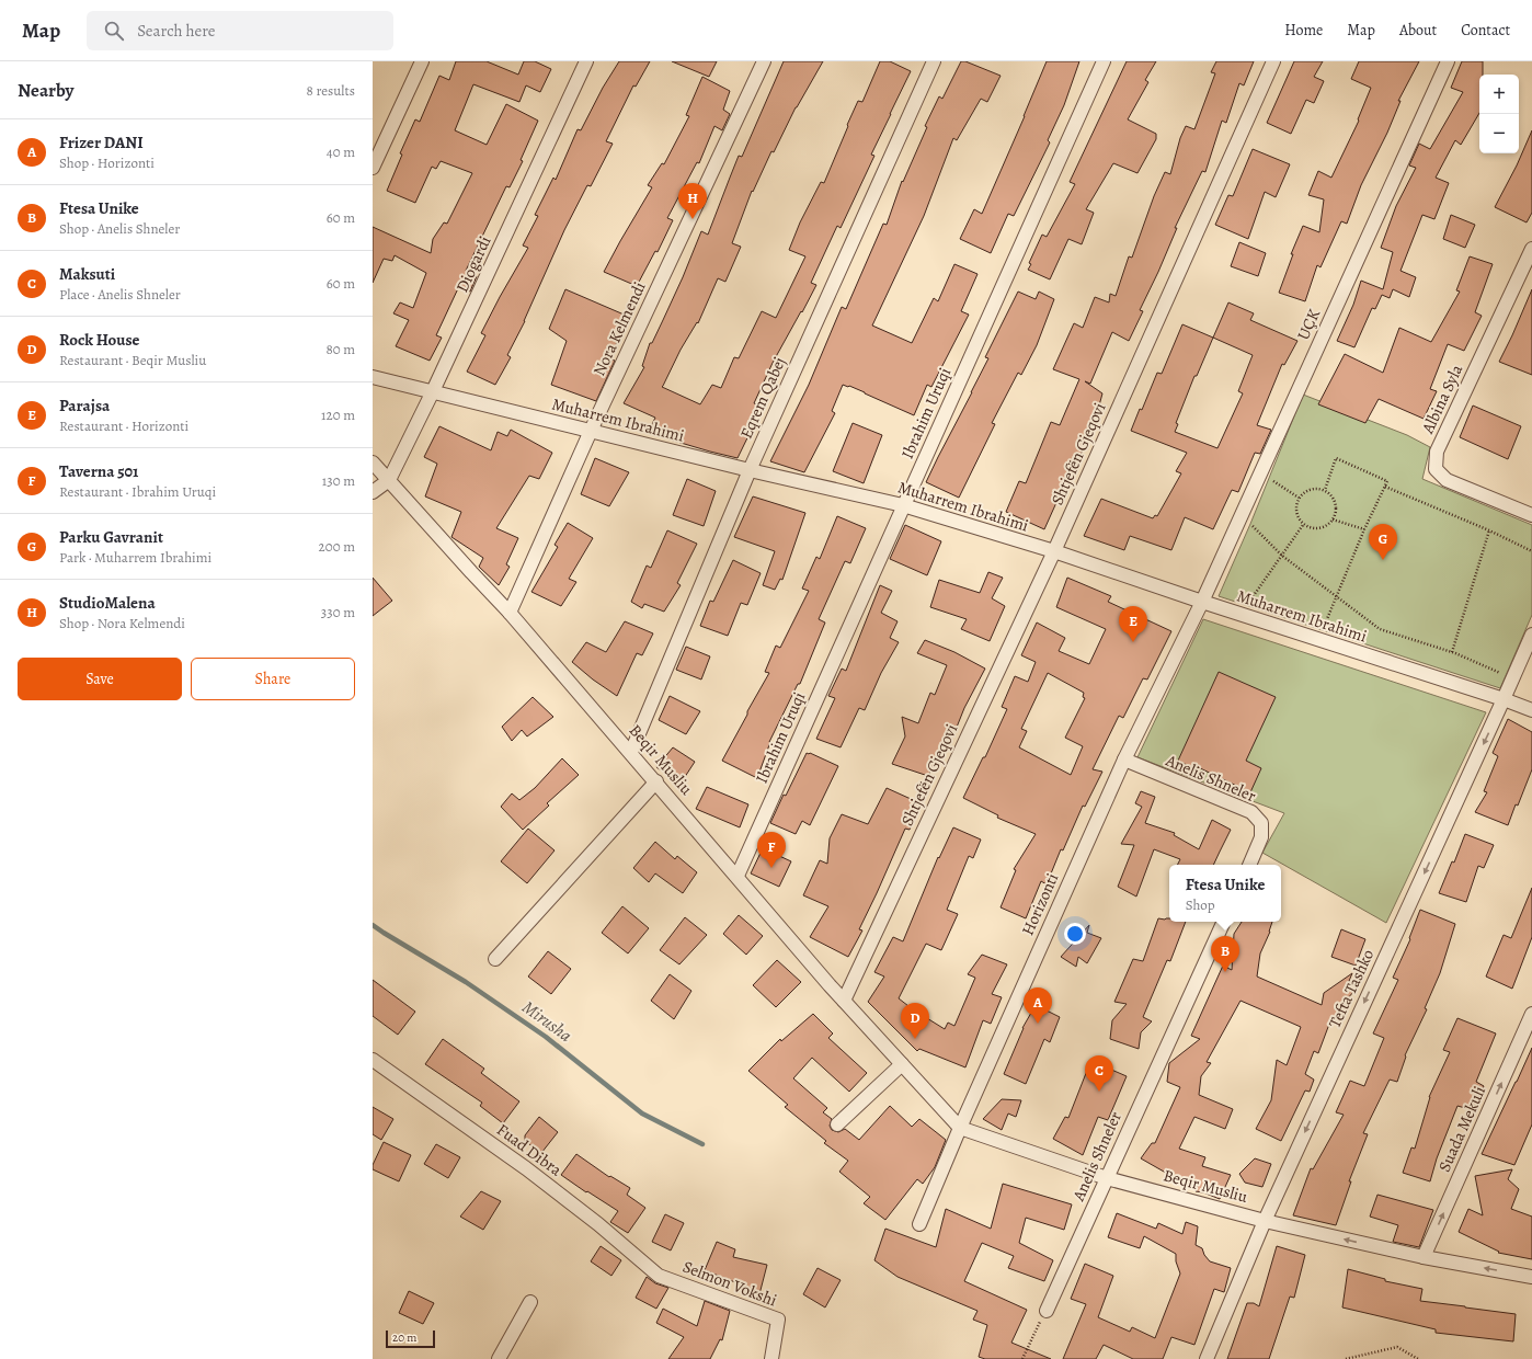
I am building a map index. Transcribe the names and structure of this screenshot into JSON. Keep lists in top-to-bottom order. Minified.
{"streets":{"street":["Diogardi","UÇK","Nora Kelmendi","Eqrem Qabej","Albina Syla","Ibrahim Uruqi","Muharrem Ibrahimi","Shtjefën Gjeqovi","Beqir Musliu","Anelis Shneler","Horizonti","Tefta Tashko","Suada Mekuli","Fuad Dibra","Selmon Vokshi"]},"crossings":[["Diogardi","Muharrem Ibrahimi"],["Diogardi","Beqir Musliu"],["UÇK","Muharrem Ibrahimi"],["UÇK","Horizonti"],["Nora Kelmendi","Muharrem Ibrahimi"],["Nora Kelmendi","Beqir Musliu"],["Eqrem Qabej","Muharrem Ibrahimi"],["Eqrem Qabej","Beqir Musliu"],["Ibrahim Uruqi","Muharrem Ibrahimi"],["Ibrahim Uruqi","Beqir Musliu"],["Muharrem Ibrahimi","Shtjefën Gjeqovi"],["Muharrem Ibrahimi","Horizonti"],["Muharrem Ibrahimi","Tefta Tashko"],["Shtjefën Gjeqovi","Beqir Musliu"],["Beqir Musliu","Anelis Shneler"],["Beqir Musliu","Horizonti"],["Beqir Musliu","Tefta Tashko"],["Beqir Musliu","Suada Mekuli"],["Anelis Shneler","Horizonti"],["Fuad Dibra","Selmon Vokshi"]],"one_way":["Tefta Tashko","Suada Mekuli"],"water":["Mirusha"],"scale_bar":"20 m","page":{"header":"Map","search":"Search here","nav":["Home","Map","About","Contact"],"heading":["Nearby","8 results"],"map_buttons":["+","−"],"list":[{"mark":"A","name":"Frizer DANI","note":"Shop · Horizonti","value":"40 m"},{"mark":"B","name":"Ftesa Unike","note":"Shop · Anelis Shneler","value":"60 m"},{"mark":"C","name":"Maksuti","note":"Place · Anelis Shneler","value":"60 m"},{"mark":"D","name":"Rock House","note":"Restaurant · Beqir Musliu","value":"80 m"},{"mark":"E","name":"Parajsa","note":"Restaurant · Horizonti","value":"120 m"},{"mark":"F","name":"Taverna 501","note":"Restaurant · Ibrahim Uruqi","value":"130 m"},{"mark":"G","name":"Parku Gavranit","note":"Park · Muharrem Ibrahimi","value":"200 m"},{"mark":"H","name":"StudioMalena","note":"Shop · Nora Kelmendi","value":"330 m"}],"pins":["H","G","E","F","B","A","D","C"],"buttons":["Save","Share"],"popup":["Ftesa Unike","Shop"],"scale":"20 m"}}
